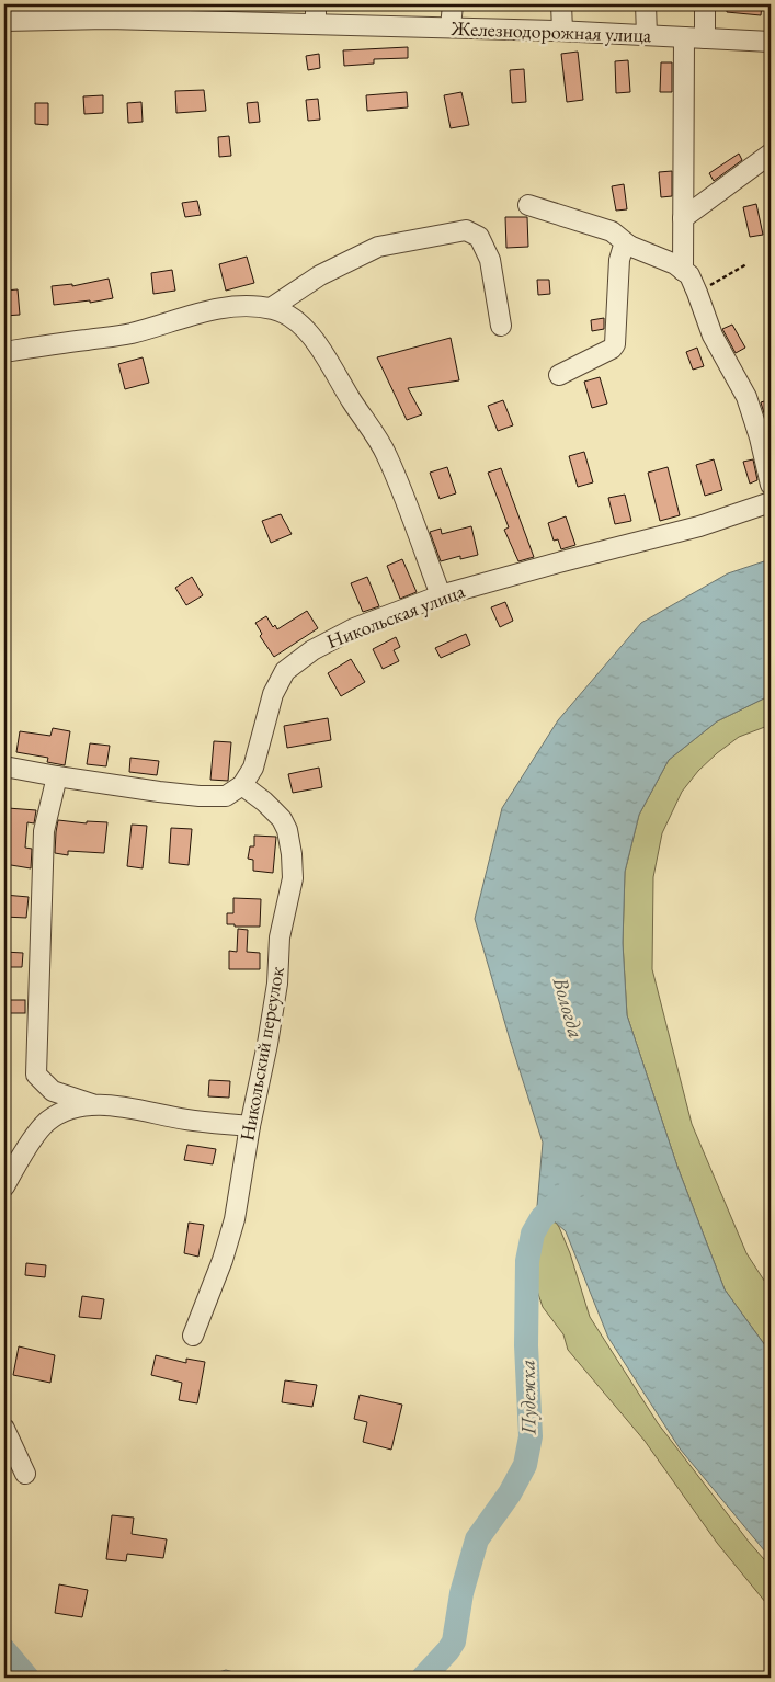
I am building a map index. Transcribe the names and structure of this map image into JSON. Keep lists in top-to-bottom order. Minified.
{"streets":{"street":["Железнодорожная улица","Никольская улица","Никольский переулок"]},"crossings":[["Никольская улица","Никольский переулок"]],"water":["Вологда","Пудежка"]}
